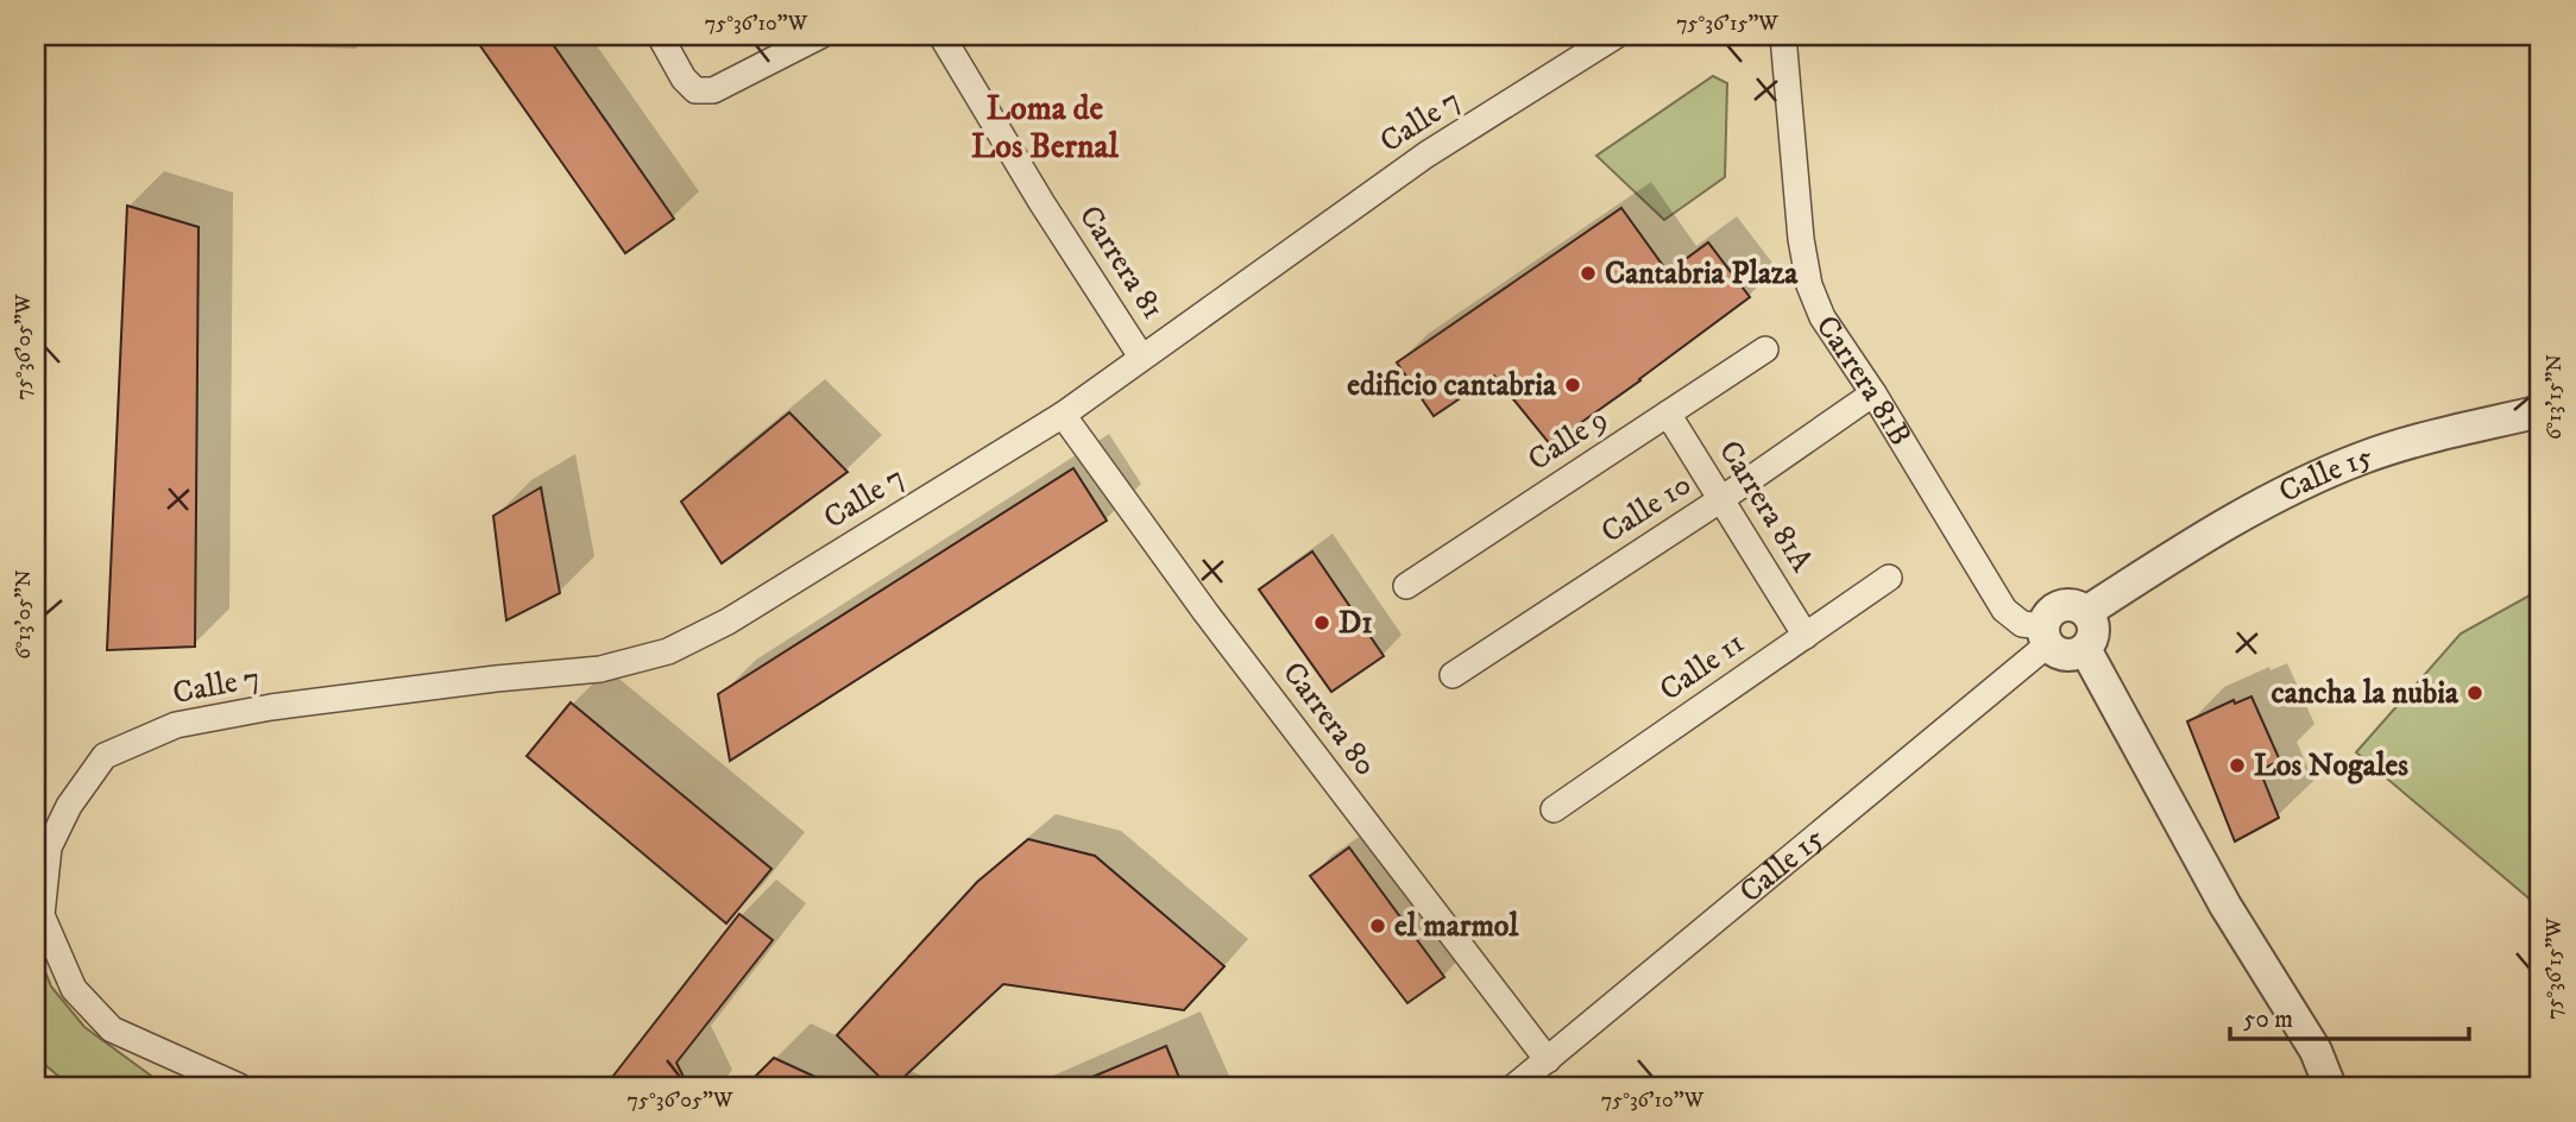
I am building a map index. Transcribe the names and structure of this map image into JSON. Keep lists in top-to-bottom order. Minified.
{"streets":{"street":["Calle 7","Carrera 81","Carrera 81B","Calle 9","Calle 15","Carrera 81A","Calle 10","Calle 11","Carrera 80"]},"crossings":[["Calle 7","Carrera 81"],["Calle 7","Carrera 80"],["Carrera 81B","Calle 15"],["Carrera 81B","Calle 10"],["Calle 9","Carrera 81A"],["Calle 15","Carrera 80"],["Carrera 81A","Calle 10"],["Carrera 81A","Calle 11"]],"districts":["Loma de Los Bernal"],"places":["Cantabria Plaza","edificio cantabria","D1","cancha la nubia","Los Nogales","el marmol"],"scale_bar":"50 m","coordinates":["75°36'10\"W","75°36'15\"W","75°36'05\"W","6°13'15\"N","6°13'05\"N"]}
